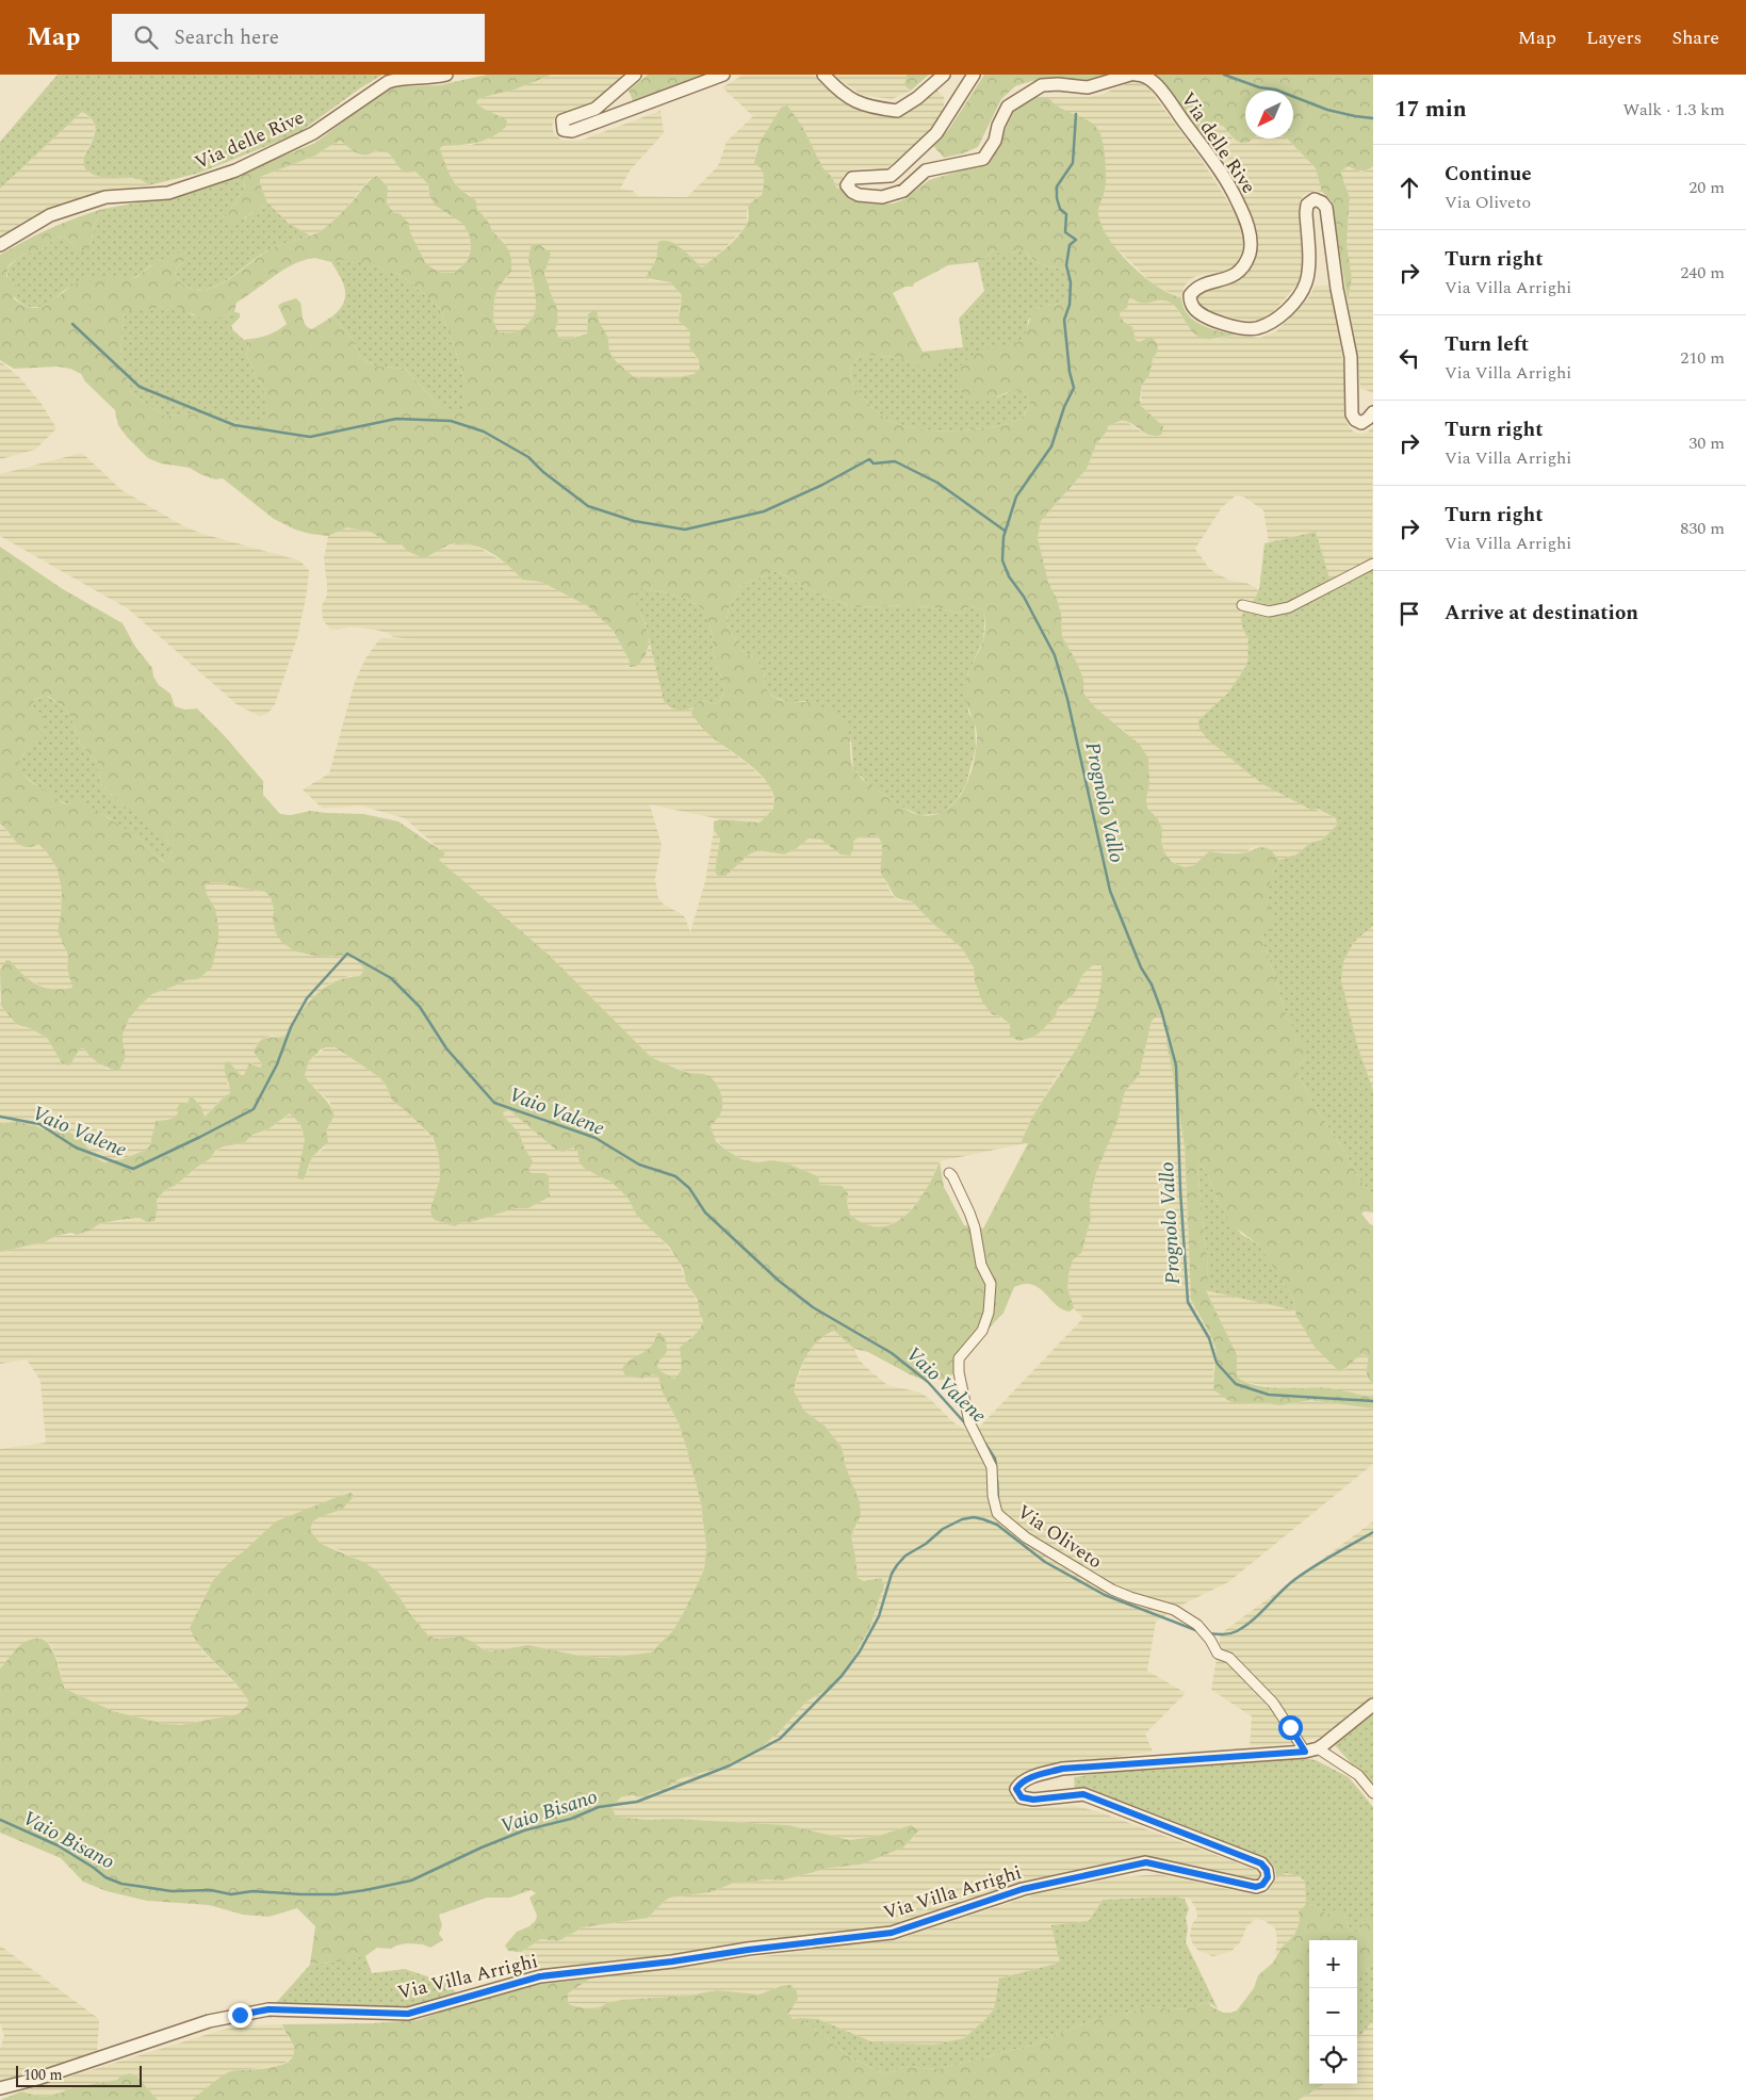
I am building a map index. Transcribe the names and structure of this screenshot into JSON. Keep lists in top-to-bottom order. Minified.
{"streets":{"street":["Via delle Rive","Via Oliveto","Via Villa Arrighi"]},"crossings":[["Via Oliveto","Via Villa Arrighi"]],"water":["Prognolo Vallo","Vaio Valene","Vaio Bisano"],"scale_bar":"100 m","north":"bottom left","page":{"header":"Map","search":"Search here","nav":["Map","Layers","Share"],"heading":["17 min","Walk · 1.3 km"],"list":[["Continue","Via Oliveto","20 m"],["Turn right","Via Villa Arrighi","240 m"],["Turn left","Via Villa Arrighi","210 m"],["Turn right","Via Villa Arrighi","30 m"],["Turn right","Via Villa Arrighi","830 m"],"Arrive at destination"],"map_buttons":["+","−"],"scale":"100 m"}}
